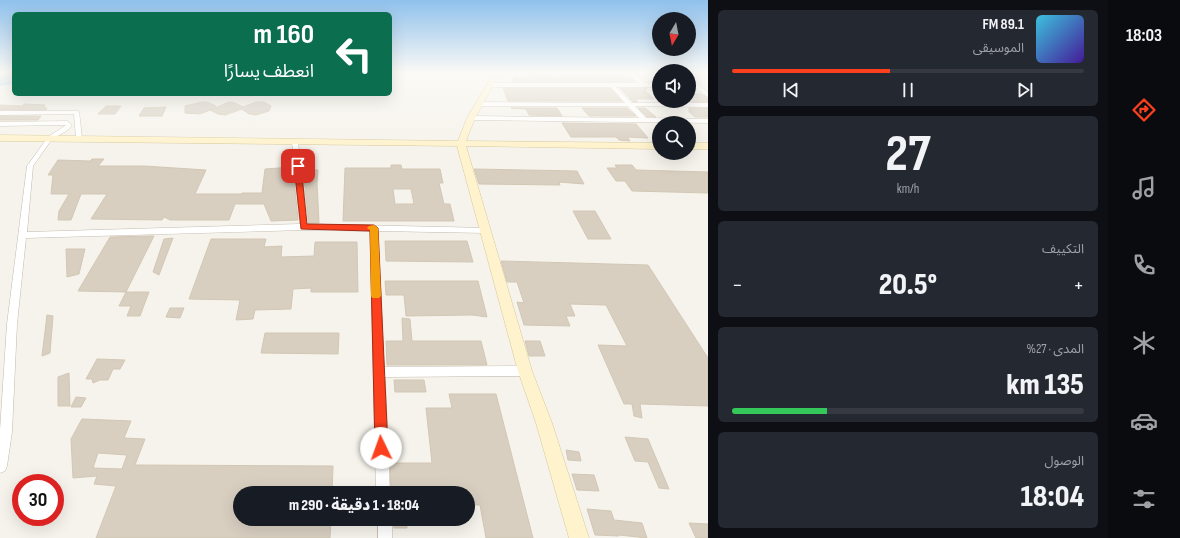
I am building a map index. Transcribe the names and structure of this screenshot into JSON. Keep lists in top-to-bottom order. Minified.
{"north":"bottom","page":{"tabs":"18:03","turn":["160 m","انعطف يسارًا"],"song":["89.1 FM","الموسيقى"],"tile":[["27","km/h"],"التكييف",["المدى · 27%","135 km"],["الوصول","18:04"]],"heat":["−","20.5°","+"],"limit":"30","trip":"18:04 · 1 دقيقة · 290 m"}}
